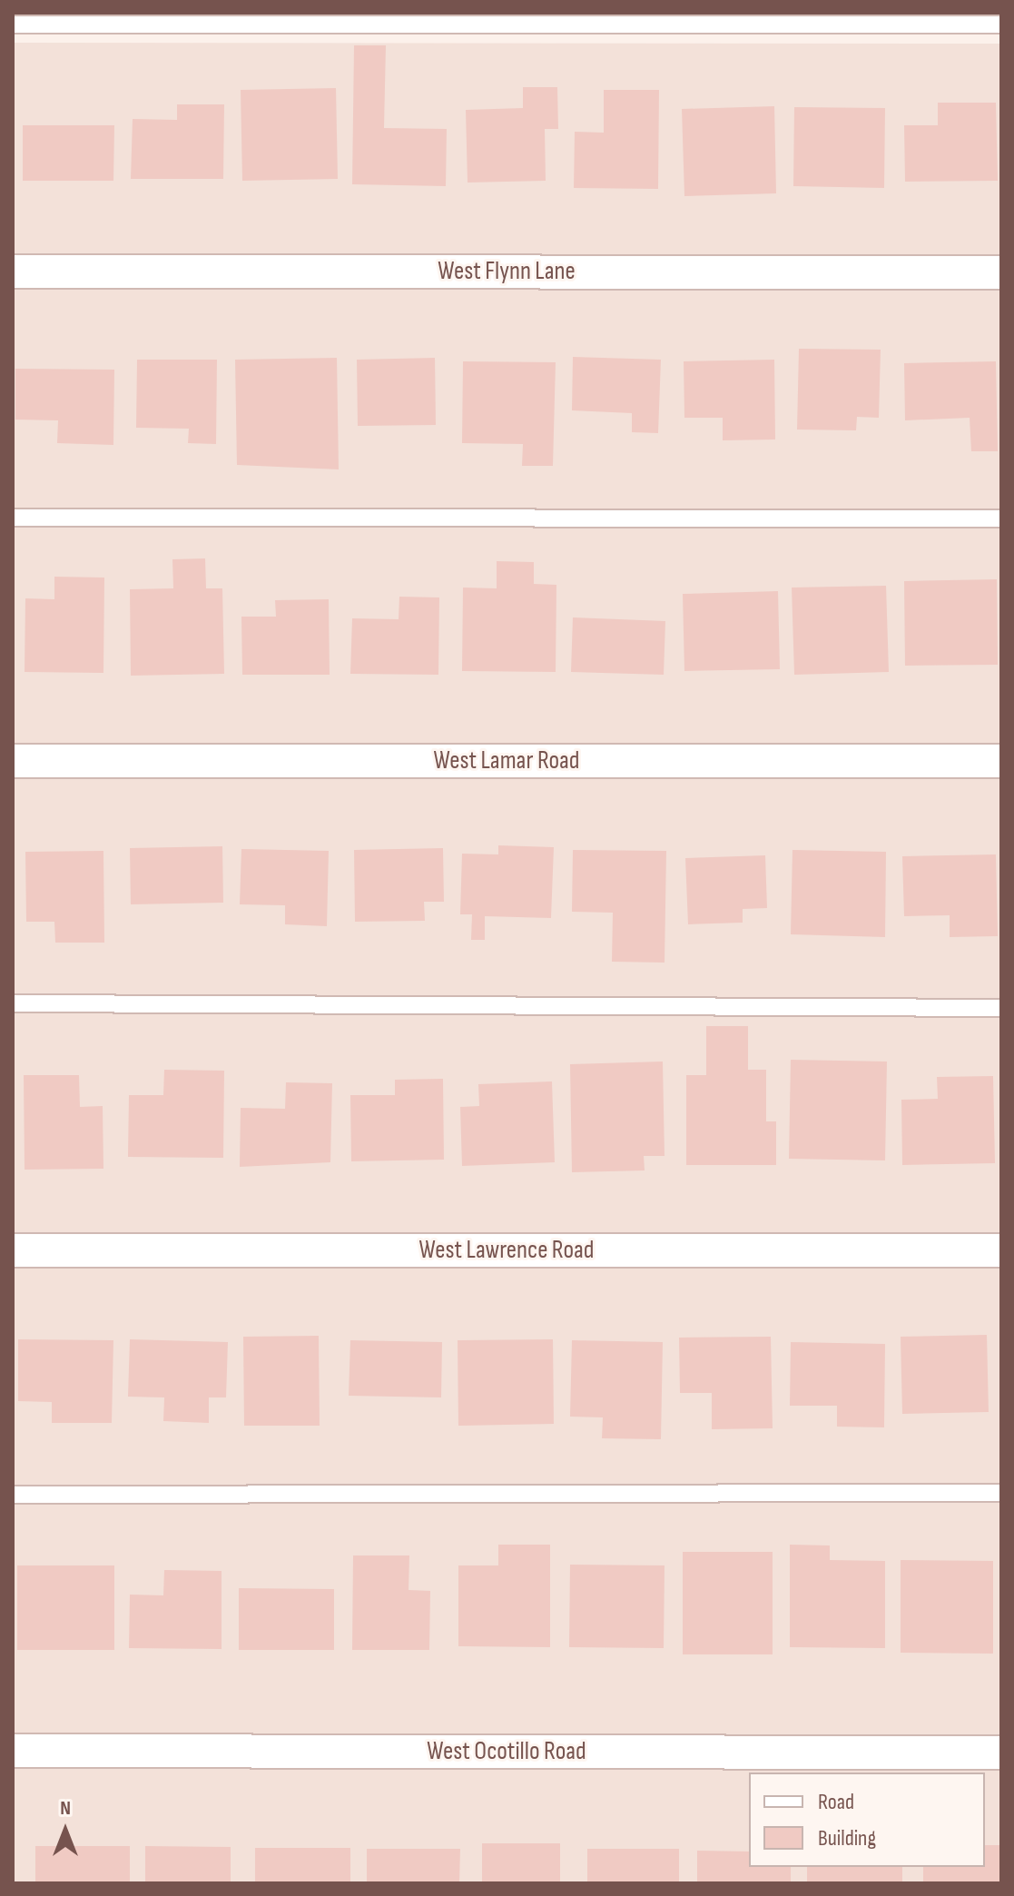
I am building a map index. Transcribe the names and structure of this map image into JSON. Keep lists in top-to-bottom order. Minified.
{"streets":{"street":["West Flynn Lane","West Lamar Road","West Lawrence Road","West Ocotillo Road"]},"legend":["Road","Building"],"north":"top"}
